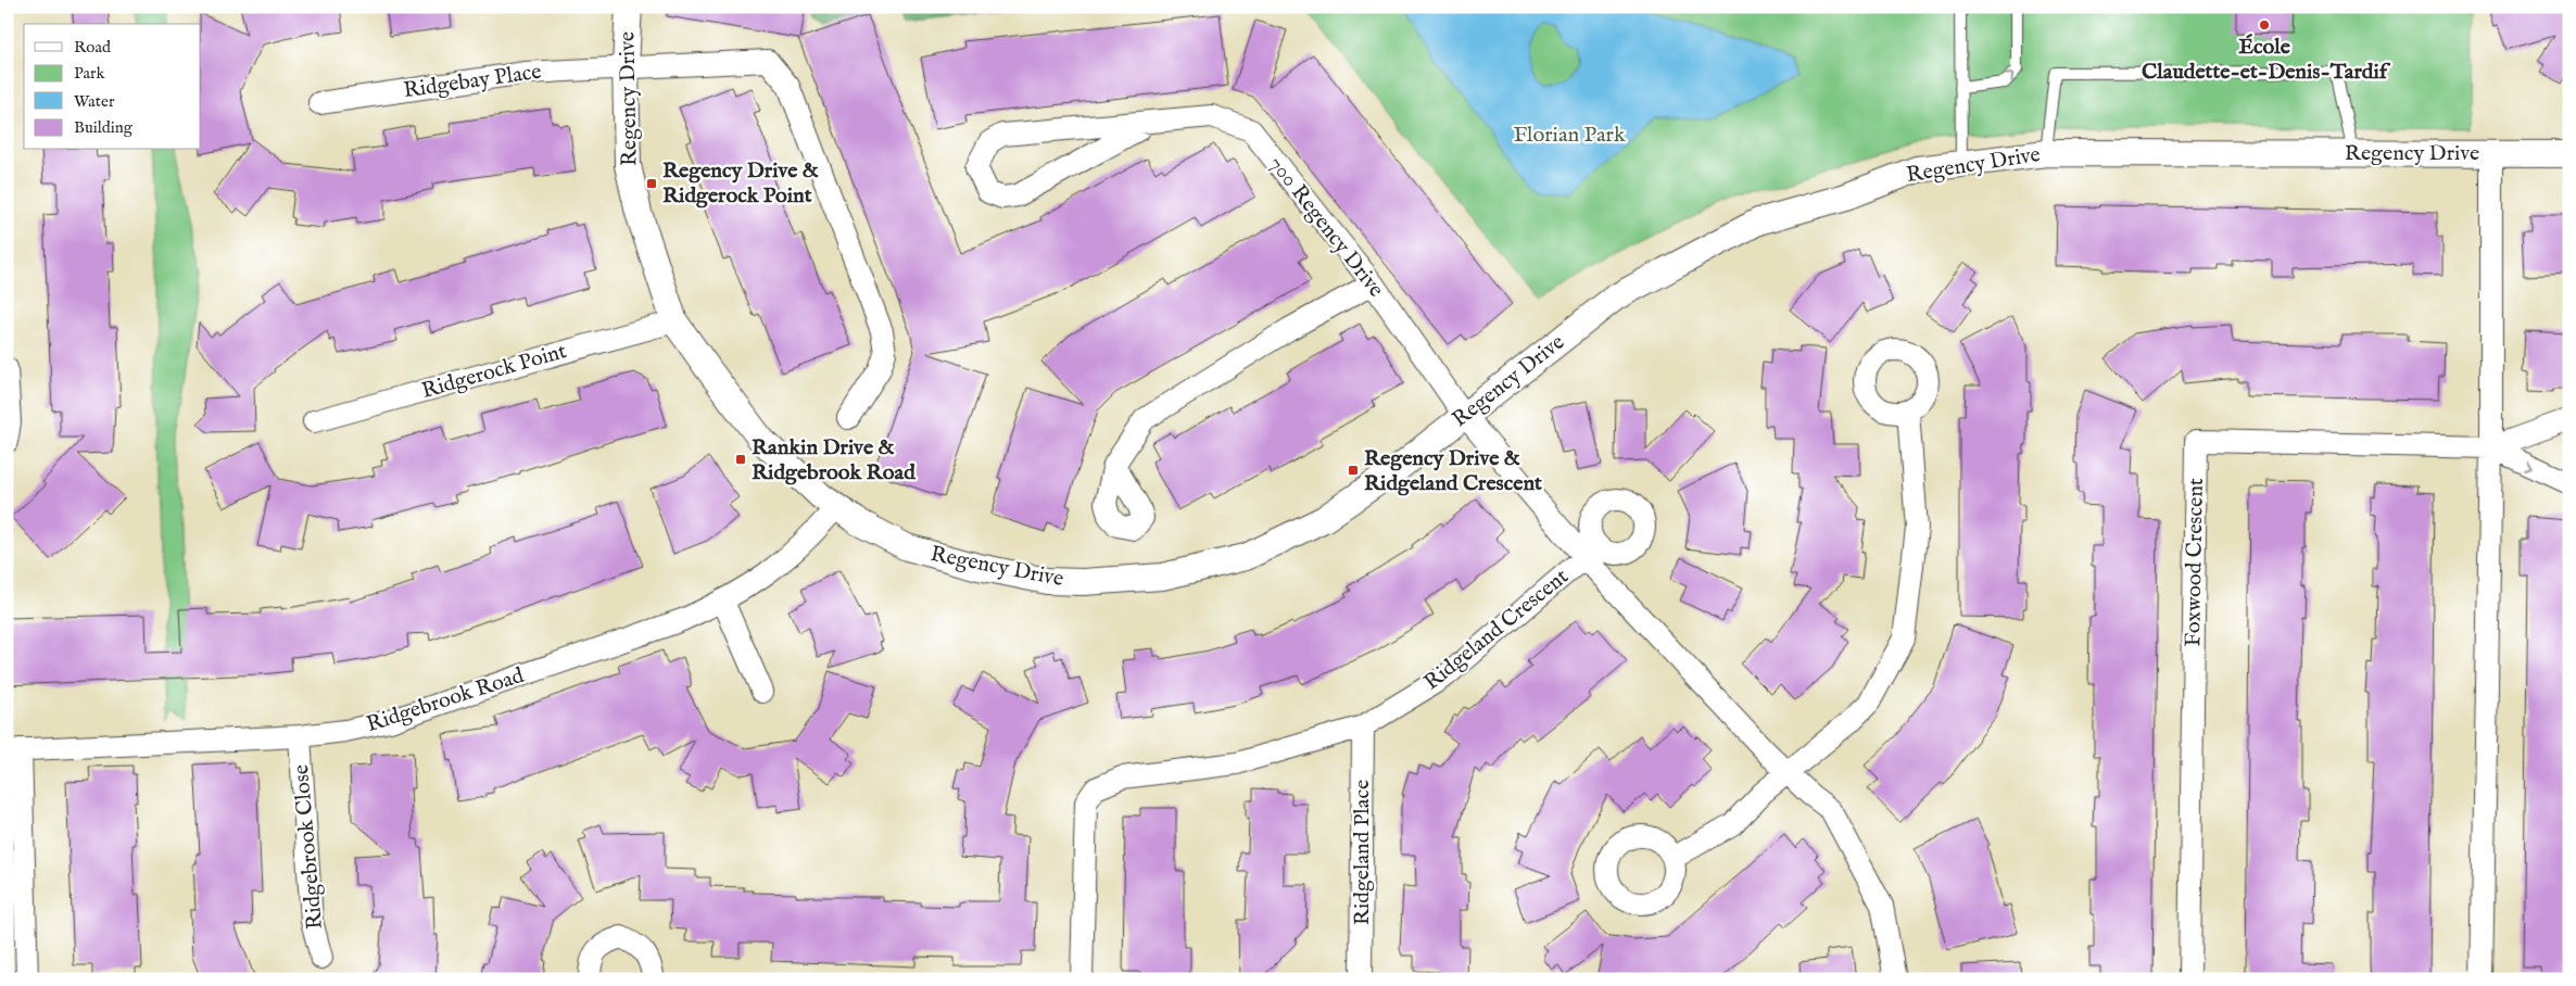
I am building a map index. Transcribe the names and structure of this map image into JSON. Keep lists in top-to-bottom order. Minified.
{"streets":{"street":["Ridgebay Place","Regency Drive","700 Regency Drive","Ridgerock Point","Foxwood Crescent","Ridgeland Crescent","Ridgebrook Road","Ridgebrook Close","Ridgeland Place"]},"crossings":[["Ridgebay Place","Regency Drive"],["Regency Drive","700 Regency Drive"],["Regency Drive","Ridgerock Point"],["Regency Drive","Ridgeland Crescent"],["Regency Drive","Ridgebrook Road"],["700 Regency Drive","Ridgeland Crescent"],["Ridgeland Crescent","Ridgeland Place"],["Ridgebrook Road","Ridgebrook Close"]],"parks":["Florian Park"],"places":{"other":["École Claudette-et-Denis-Tardif"],"transit":["Regency Drive & Ridgerock Point","Rankin Drive & Ridgebrook Road","Regency Drive & Ridgeland Crescent"]},"legend":["Road","Park","Water","Building"]}
